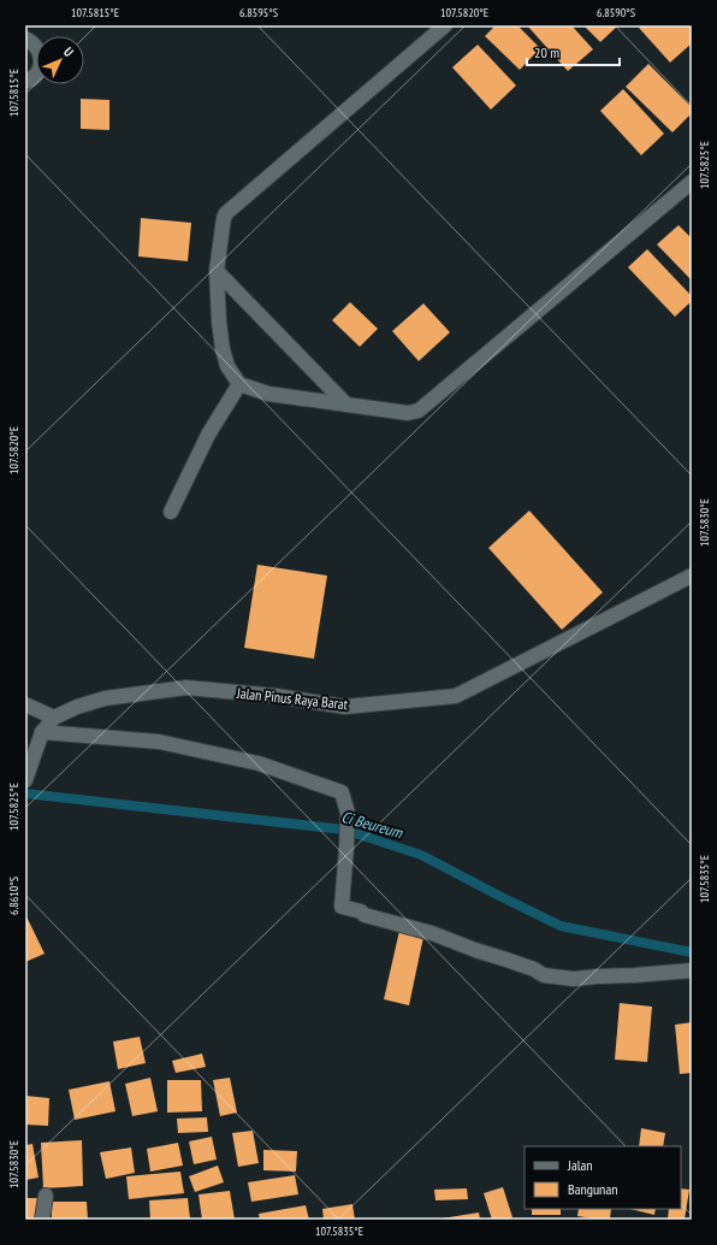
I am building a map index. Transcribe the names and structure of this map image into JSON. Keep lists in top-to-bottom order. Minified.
{"streets":{"street":["Jalan Pinus Raya Barat"]},"water":["Ci Beureum"],"legend":["Jalan","Bangunan"],"scale_bar":"20 m","north":"top right","coordinates":["107.5815°E","6.8595°S","107.5820°E","6.8590°S","107.5825°E","107.5830°E","107.5835°E","6.8610°S"]}
